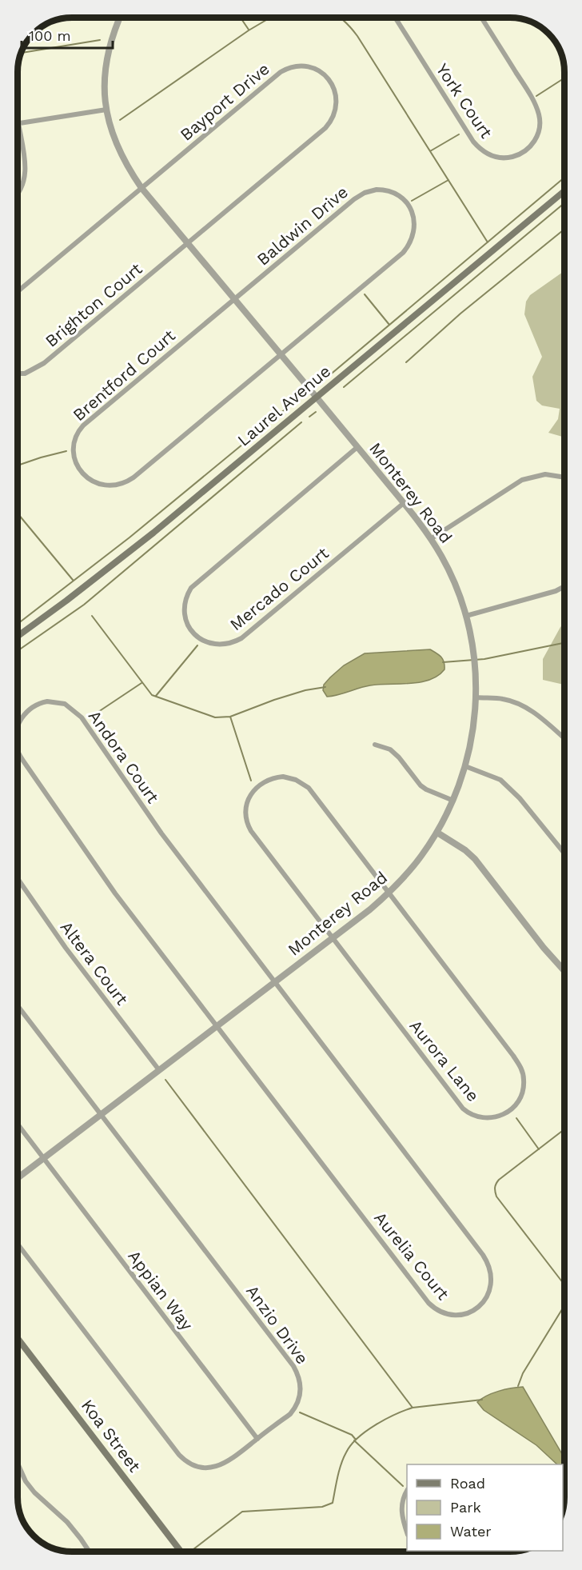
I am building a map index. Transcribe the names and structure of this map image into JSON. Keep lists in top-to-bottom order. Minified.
{"streets":{"main road":["Laurel Avenue","Koa Street"],"street":["York Court","Bayport Drive","Baldwin Drive","Brighton Court","Brentford Court","Monterey Road","Mercado Court","Andora Court","Altera Court","Aurora Lane","Aurelia Court","Appian Way","Anzio Drive"]},"crossings":[["Bayport Drive","Brighton Court"],["Bayport Drive","Monterey Road"],["Baldwin Drive","Brentford Court"],["Baldwin Drive","Monterey Road"],["Brighton Court","Monterey Road"],["Brentford Court","Monterey Road"],["Laurel Avenue","Monterey Road"],["Monterey Road","Mercado Court"],["Monterey Road","Andora Court"],["Monterey Road","Altera Court"],["Monterey Road","Aurora Lane"],["Monterey Road","Aurelia Court"],["Monterey Road","Appian Way"],["Monterey Road","Anzio Drive"],["Andora Court","Aurelia Court"],["Appian Way","Anzio Drive"]],"legend":["Road","Park","Water"],"scale_bar":"100 m"}
